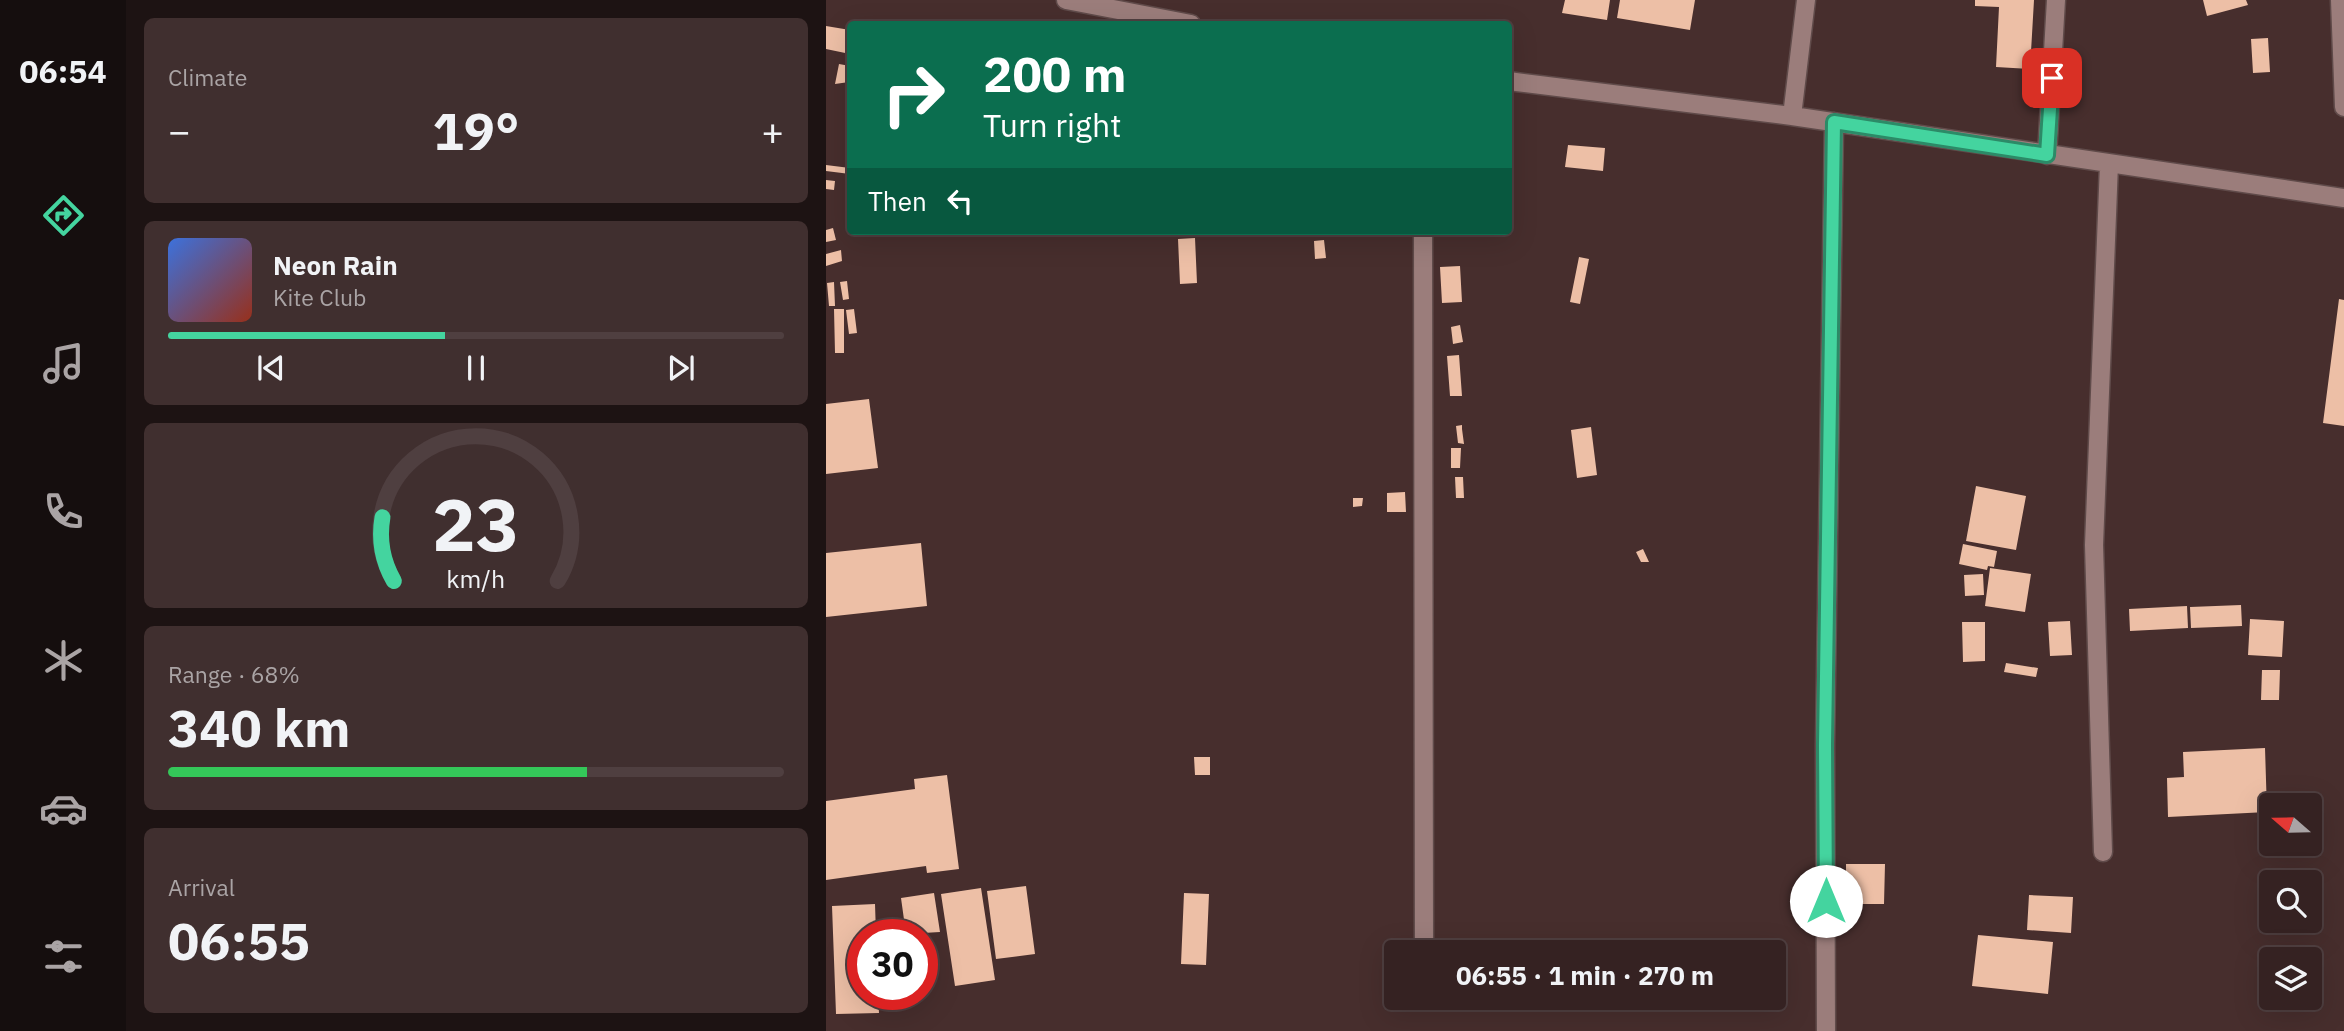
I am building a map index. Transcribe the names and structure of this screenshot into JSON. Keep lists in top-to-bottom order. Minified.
{"north":"left","page":{"tabs":"06:54","tile":["Climate",["Range · 68%","340 km"],["Arrival","06:55"]],"turn":["200 m","Turn right"],"heat":["−","19°","+"],"then":"Then","song":["Neon Rain","Kite Club"],"limit":"30","trip":"06:55 · 1 min · 270 m","gauge":["23","km/h"]}}
